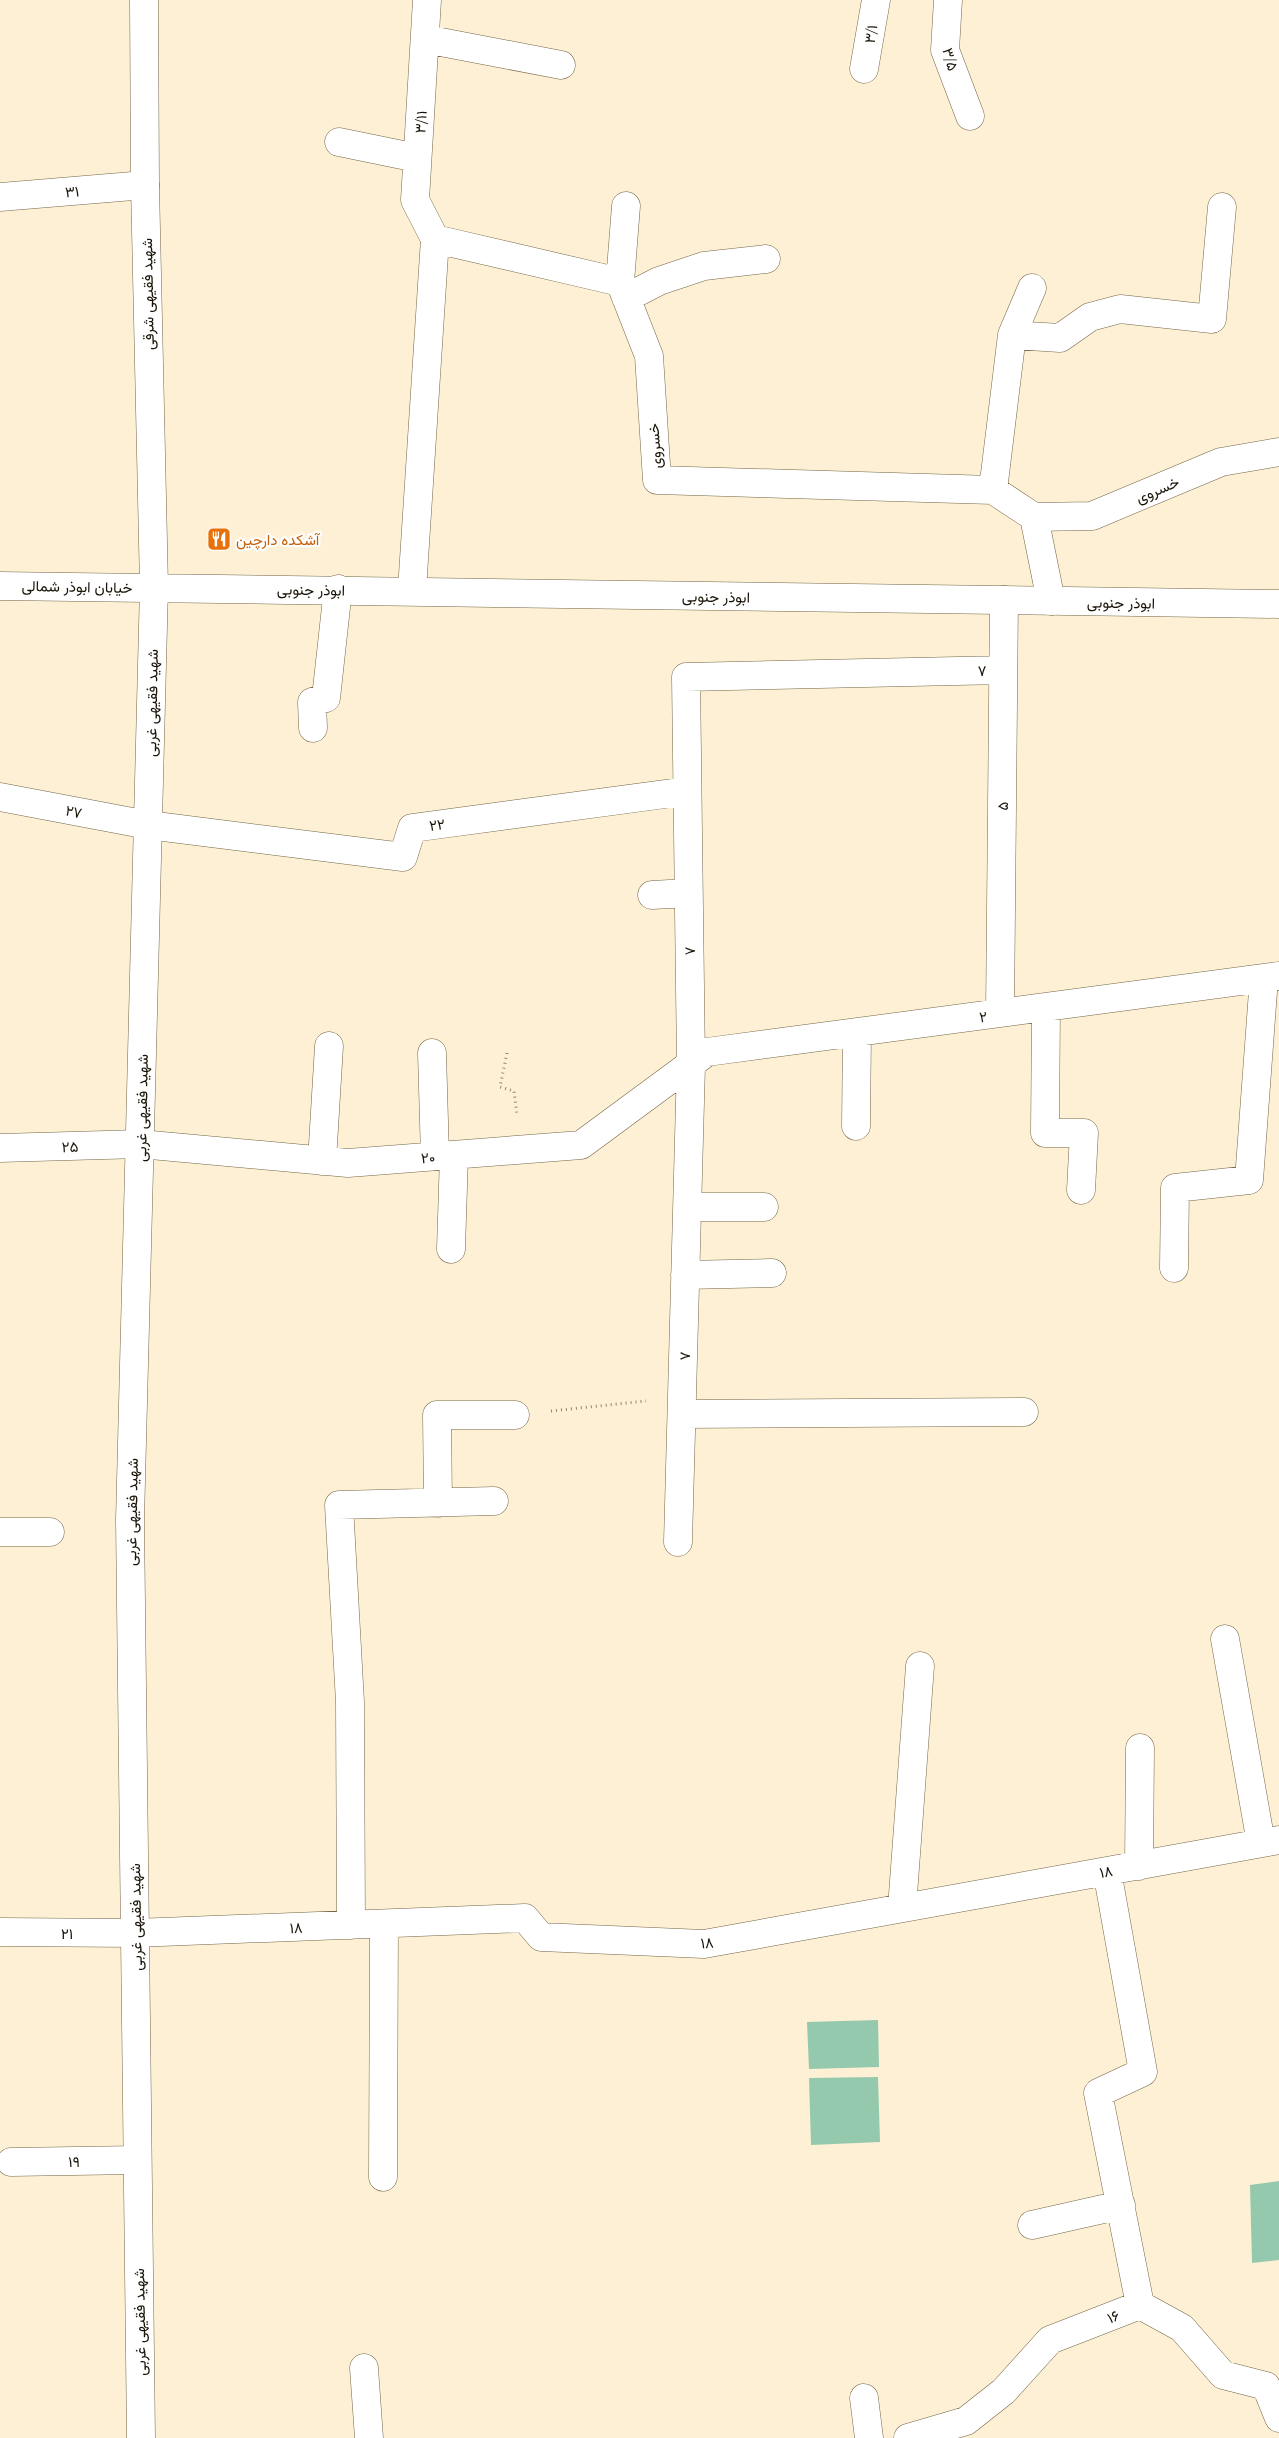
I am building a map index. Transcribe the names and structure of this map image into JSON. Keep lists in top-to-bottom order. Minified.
{"streets":{"street":["۳/۱","۳/۵","۳/۱۱","۳۱","شهید فقیهی شرقی","خسروی","خیابان ابوذر شمالی","ابوذر جنوبی","۷","شهید فقیهی غربی","۵","۲۷","۲۲","۲","۲۵","۲۰","۱۸","۲۱","۱۹","۱۶"]},"crossings":[["۳۱","شهید فقیهی شرقی"],["شهید فقیهی شرقی","خیابان ابوذر شمالی"],["شهید فقیهی شرقی","ابوذر جنوبی"],["شهید فقیهی شرقی","شهید فقیهی غربی"],["خیابان ابوذر شمالی","ابوذر جنوبی"],["خیابان ابوذر شمالی","شهید فقیهی غربی"],["ابوذر جنوبی","شهید فقیهی غربی"],["ابوذر جنوبی","۵"],["۷","۵"],["۷","۲۲"],["۷","۲"],["۷","۲۰"],["شهید فقیهی غربی","۲۷"],["شهید فقیهی غربی","۲۲"],["شهید فقیهی غربی","۲۵"],["شهید فقیهی غربی","۲۰"],["شهید فقیهی غربی","۱۸"],["شهید فقیهی غربی","۲۱"],["شهید فقیهی غربی","۱۹"],["۵","۲"],["۲۷","۲۲"],["۲","۲۰"],["۲۵","۲۰"],["۱۸","۲۱"]],"places":{"restaurant":["آشکده دارچین"]}}
